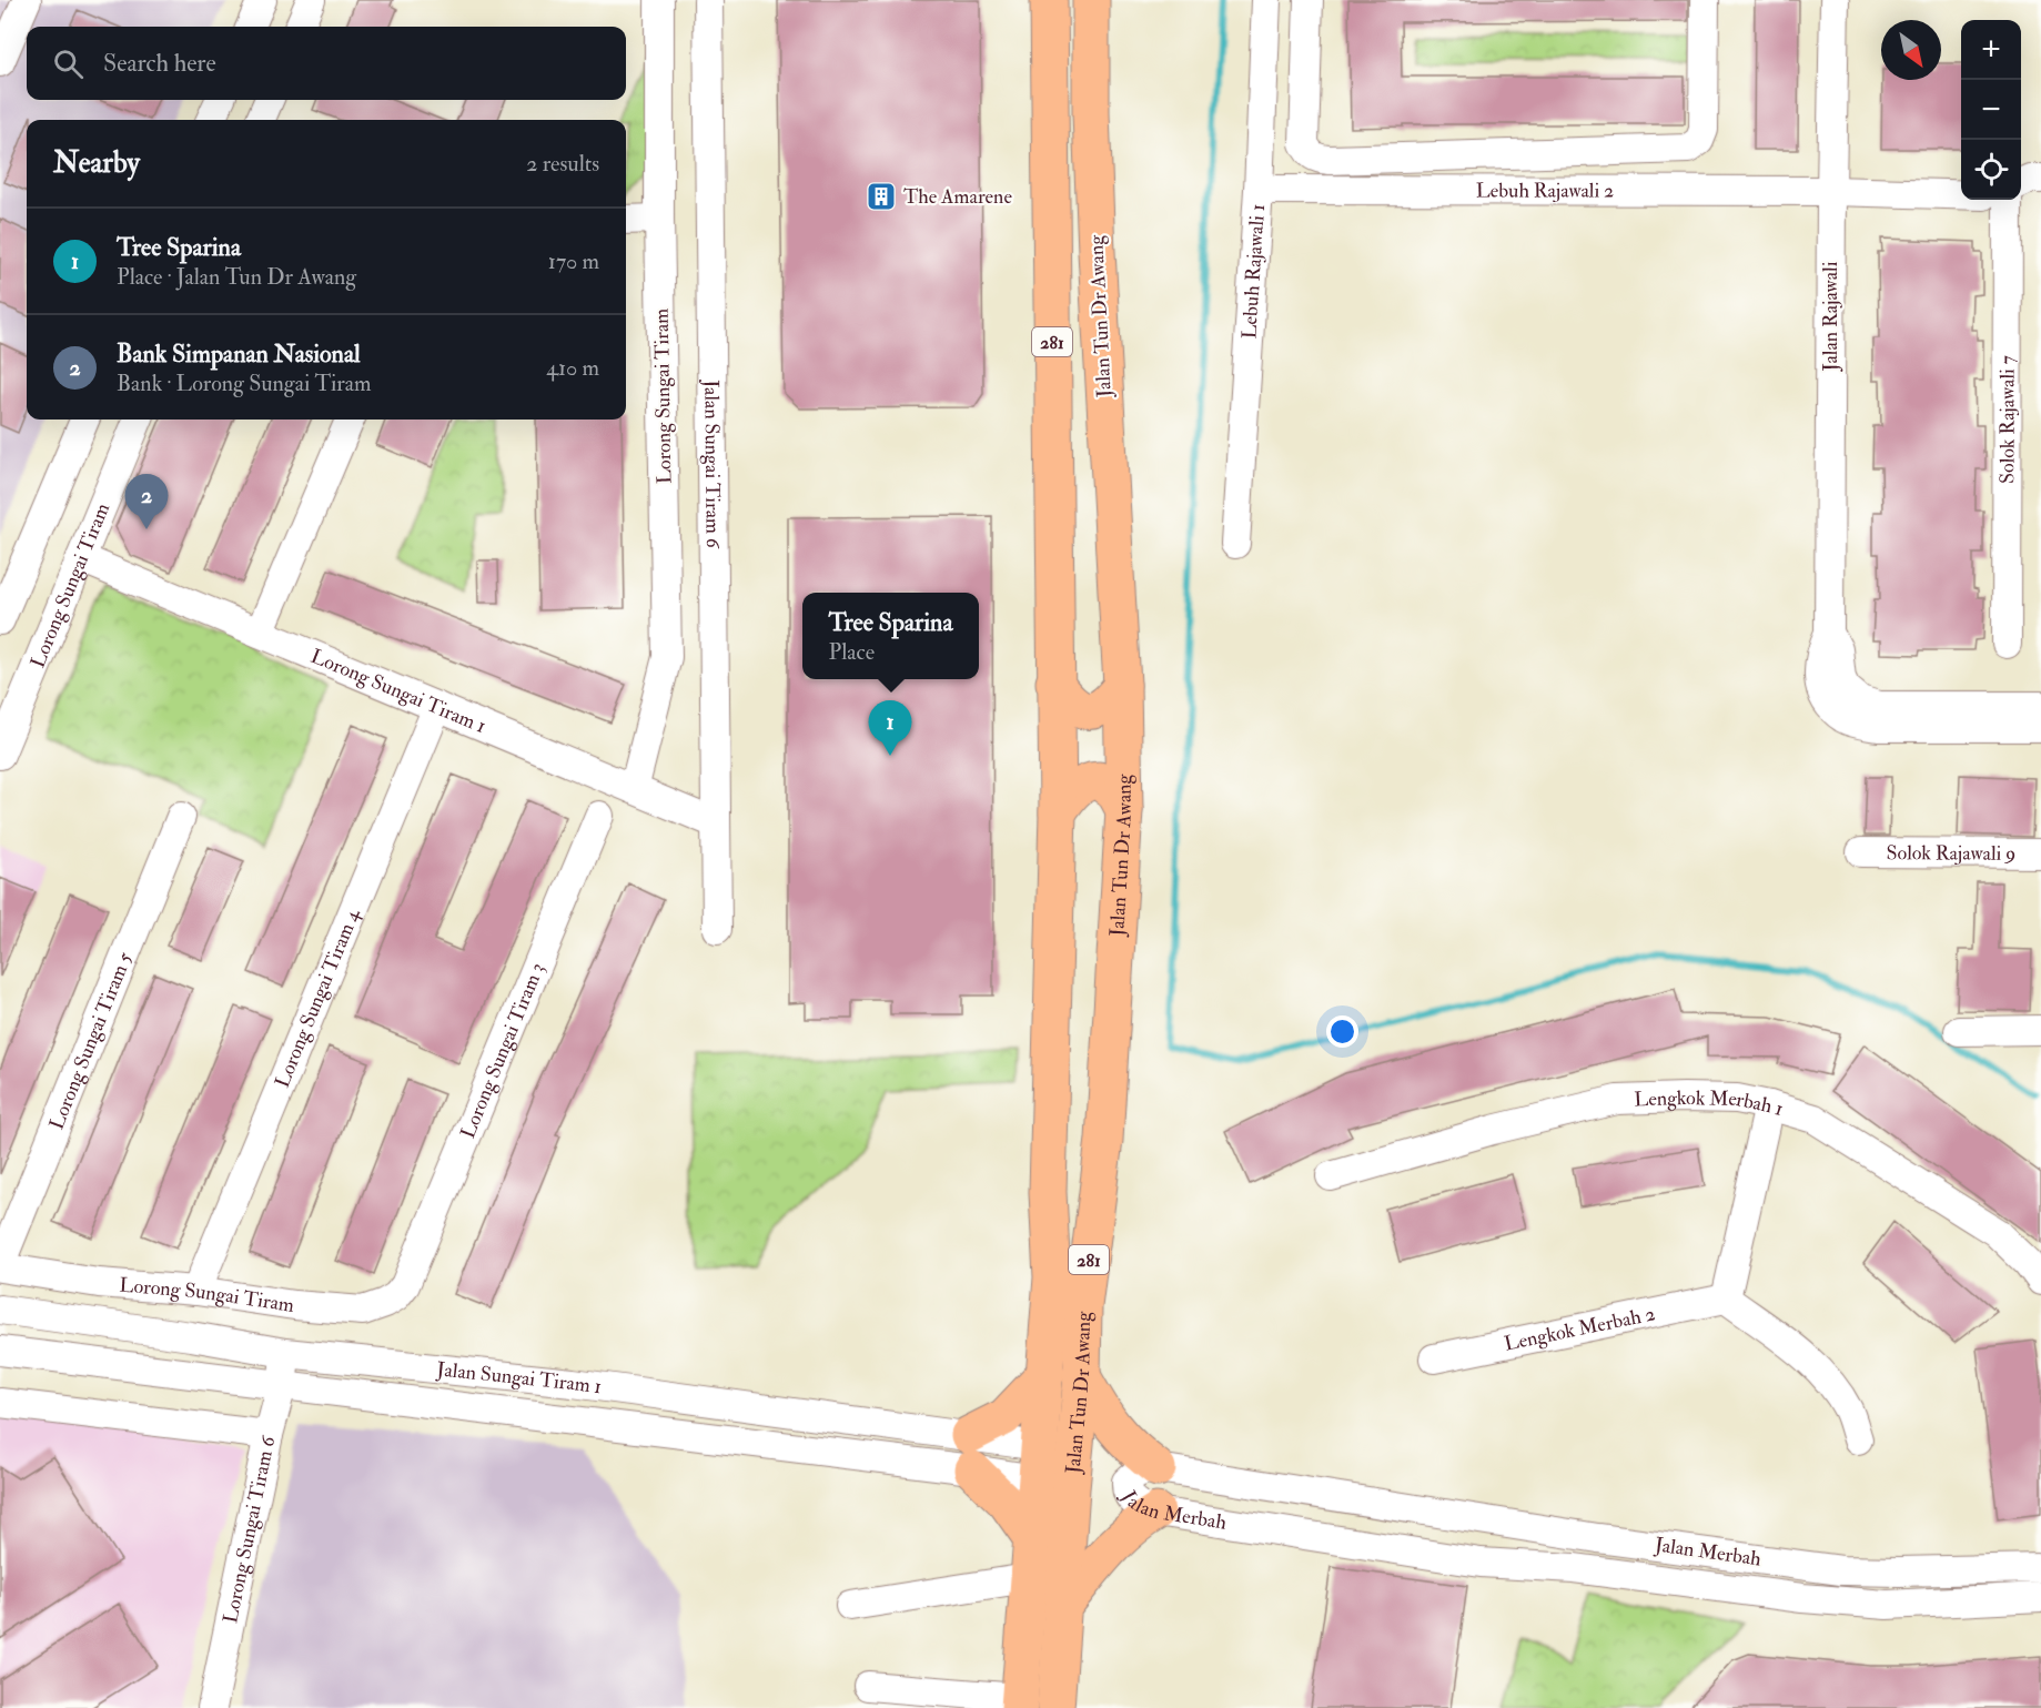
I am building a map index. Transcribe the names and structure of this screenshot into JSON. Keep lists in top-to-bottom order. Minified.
{"streets":{"main road":["Jalan Tun Dr Awang","281"],"street":["Lebuh Rajawali 2","Lebuh Rajawali 1","Jalan Rajawali","Lorong Sungai Tiram","Solok Rajawali 7","Jalan Sungai Tiram 6","Lorong Sungai Tiram 1","Solok Rajawali 9","Lorong Sungai Tiram 4","Lorong Sungai Tiram 5","Lorong Sungai Tiram 3","Lengkok Merbah 1","Lengkok Merbah 2","Jalan Sungai Tiram 1","Jalan Merbah","Lorong Sungai Tiram 6"]},"crossings":[["Lebuh Rajawali 2","Lebuh Rajawali 1"],["Lebuh Rajawali 2","Jalan Rajawali"],["Jalan Tun Dr Awang","Jalan Sungai Tiram 1"],["Lorong Sungai Tiram","Lorong Sungai Tiram 1"],["Lorong Sungai Tiram","Lorong Sungai Tiram 4"],["Lorong Sungai Tiram","Lorong Sungai Tiram 5"],["Lorong Sungai Tiram","Lorong Sungai Tiram 3"],["Jalan Sungai Tiram 6","Lorong Sungai Tiram 1"],["Lorong Sungai Tiram 1","Lorong Sungai Tiram 4"],["Jalan Sungai Tiram 1","Lorong Sungai Tiram 6"]],"places":{"building":["The Amarene"]},"north":"bottom right","page":{"map_buttons":["+","−"],"search":"Search here","heading":["Nearby","2 results"],"list":[{"mark":"1","name":"Tree Sparina","note":"Place · Jalan Tun Dr Awang","value":"170 m"},{"mark":"2","name":"Bank Simpanan Nasional","note":"Bank · Lorong Sungai Tiram","value":"410 m"}],"pins":["2","1"],"popup":["Tree Sparina","Place"]}}
